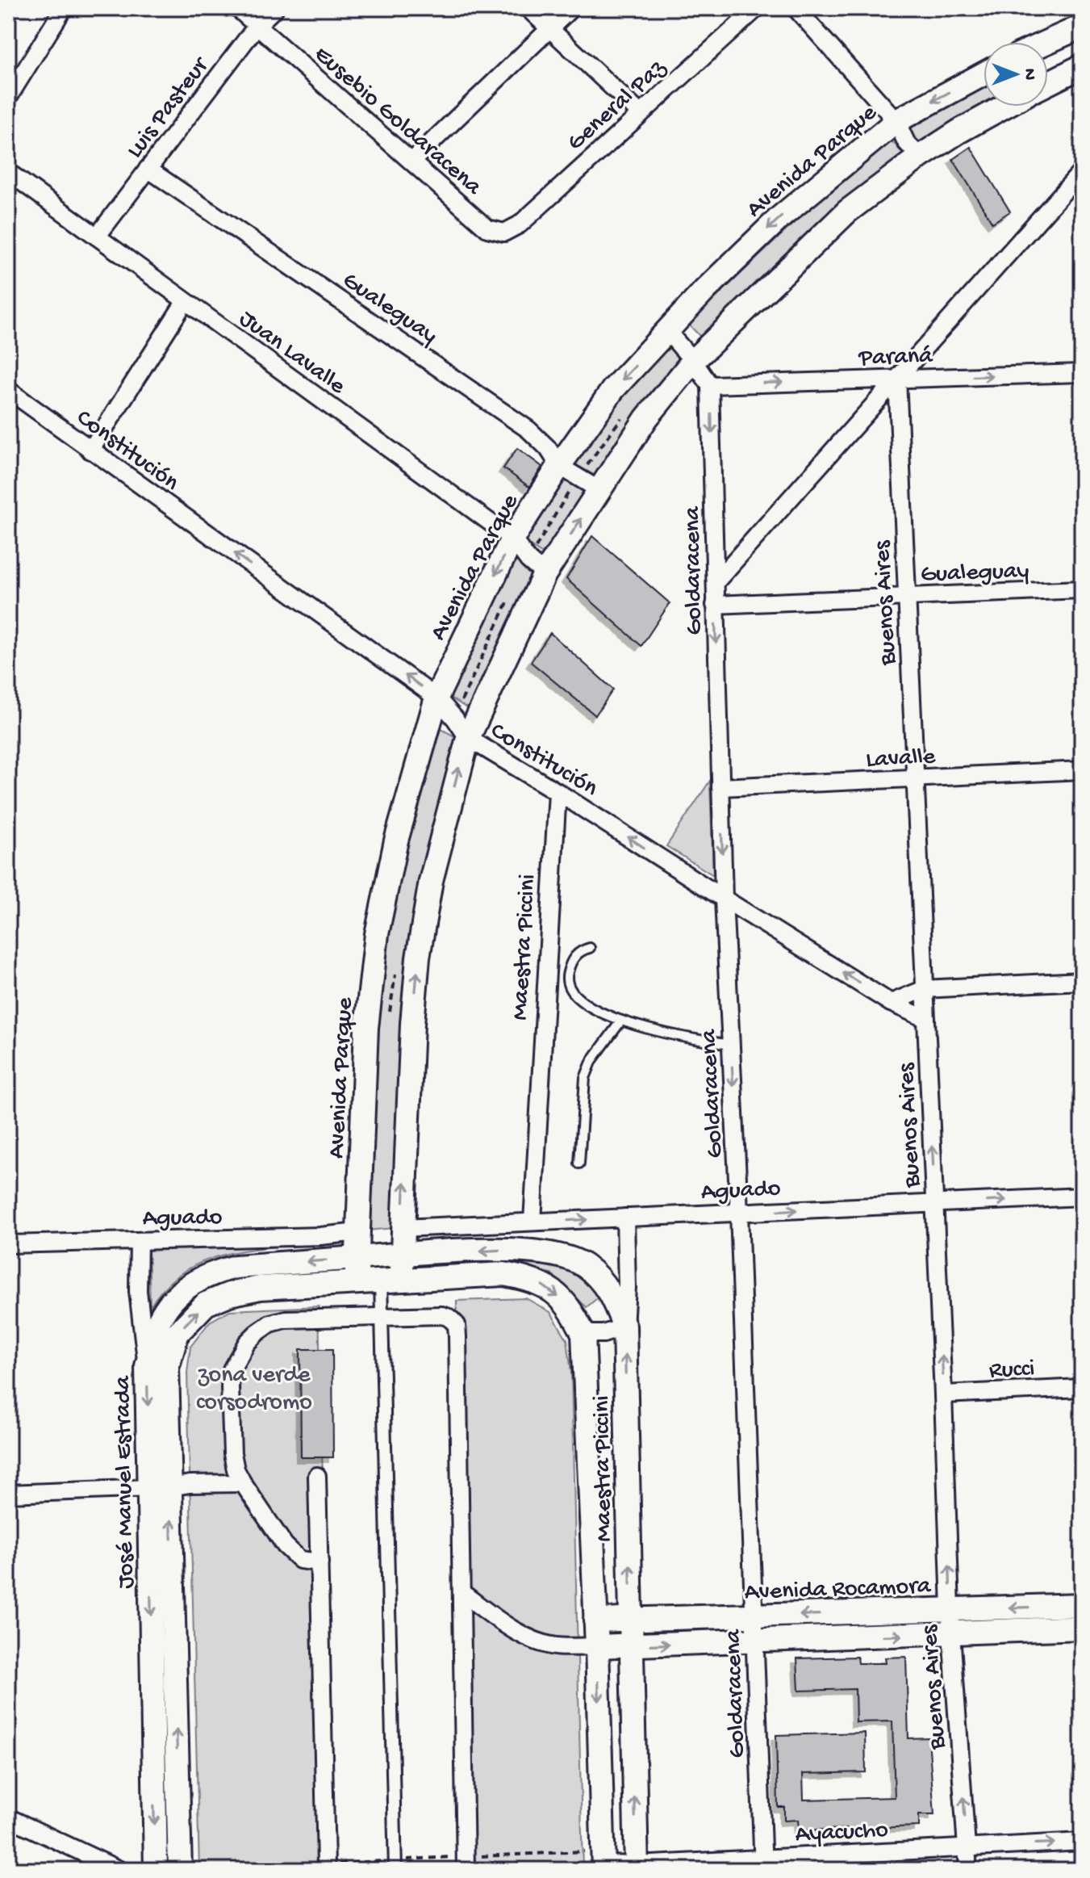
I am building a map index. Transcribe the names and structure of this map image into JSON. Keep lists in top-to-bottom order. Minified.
{"streets":{"main road":["Avenida Parque","Maestra Piccini","José Manuel Estrada","Avenida Rocamora"],"street":["General Paz","Luis Pasteur","Eusebio Goldaracena","Gualeguay","Juan Lavalle","Paraná","Constitución","Goldaracena","Buenos Aires","Lavalle","Aguado","Rucci","Ayacucho"]},"crossings":[["General Paz","Eusebio Goldaracena"],["Luis Pasteur","Eusebio Goldaracena"],["Luis Pasteur","Gualeguay"],["Luis Pasteur","Juan Lavalle"],["Avenida Parque","Gualeguay"],["Avenida Parque","Juan Lavalle"],["Avenida Parque","Constitución"],["Avenida Parque","Maestra Piccini"],["Avenida Parque","Aguado"],["Avenida Parque","José Manuel Estrada"],["Gualeguay","Goldaracena"],["Gualeguay","Buenos Aires"],["Paraná","Goldaracena"],["Paraná","Buenos Aires"],["Constitución","Goldaracena"],["Constitución","Buenos Aires"],["Constitución","Maestra Piccini"],["Goldaracena","Lavalle"],["Goldaracena","Aguado"],["Goldaracena","Avenida Rocamora"],["Goldaracena","Ayacucho"],["Buenos Aires","Lavalle"],["Buenos Aires","Aguado"],["Buenos Aires","Rucci"],["Buenos Aires","Avenida Rocamora"],["Buenos Aires","Ayacucho"],["Maestra Piccini","Aguado"],["Maestra Piccini","José Manuel Estrada"],["Maestra Piccini","Avenida Rocamora"],["Maestra Piccini","Ayacucho"]],"one_way":["Paraná","Constitución","Goldaracena","Buenos Aires","Aguado"],"parks":["zona verde corsodromo"],"north":"right"}
